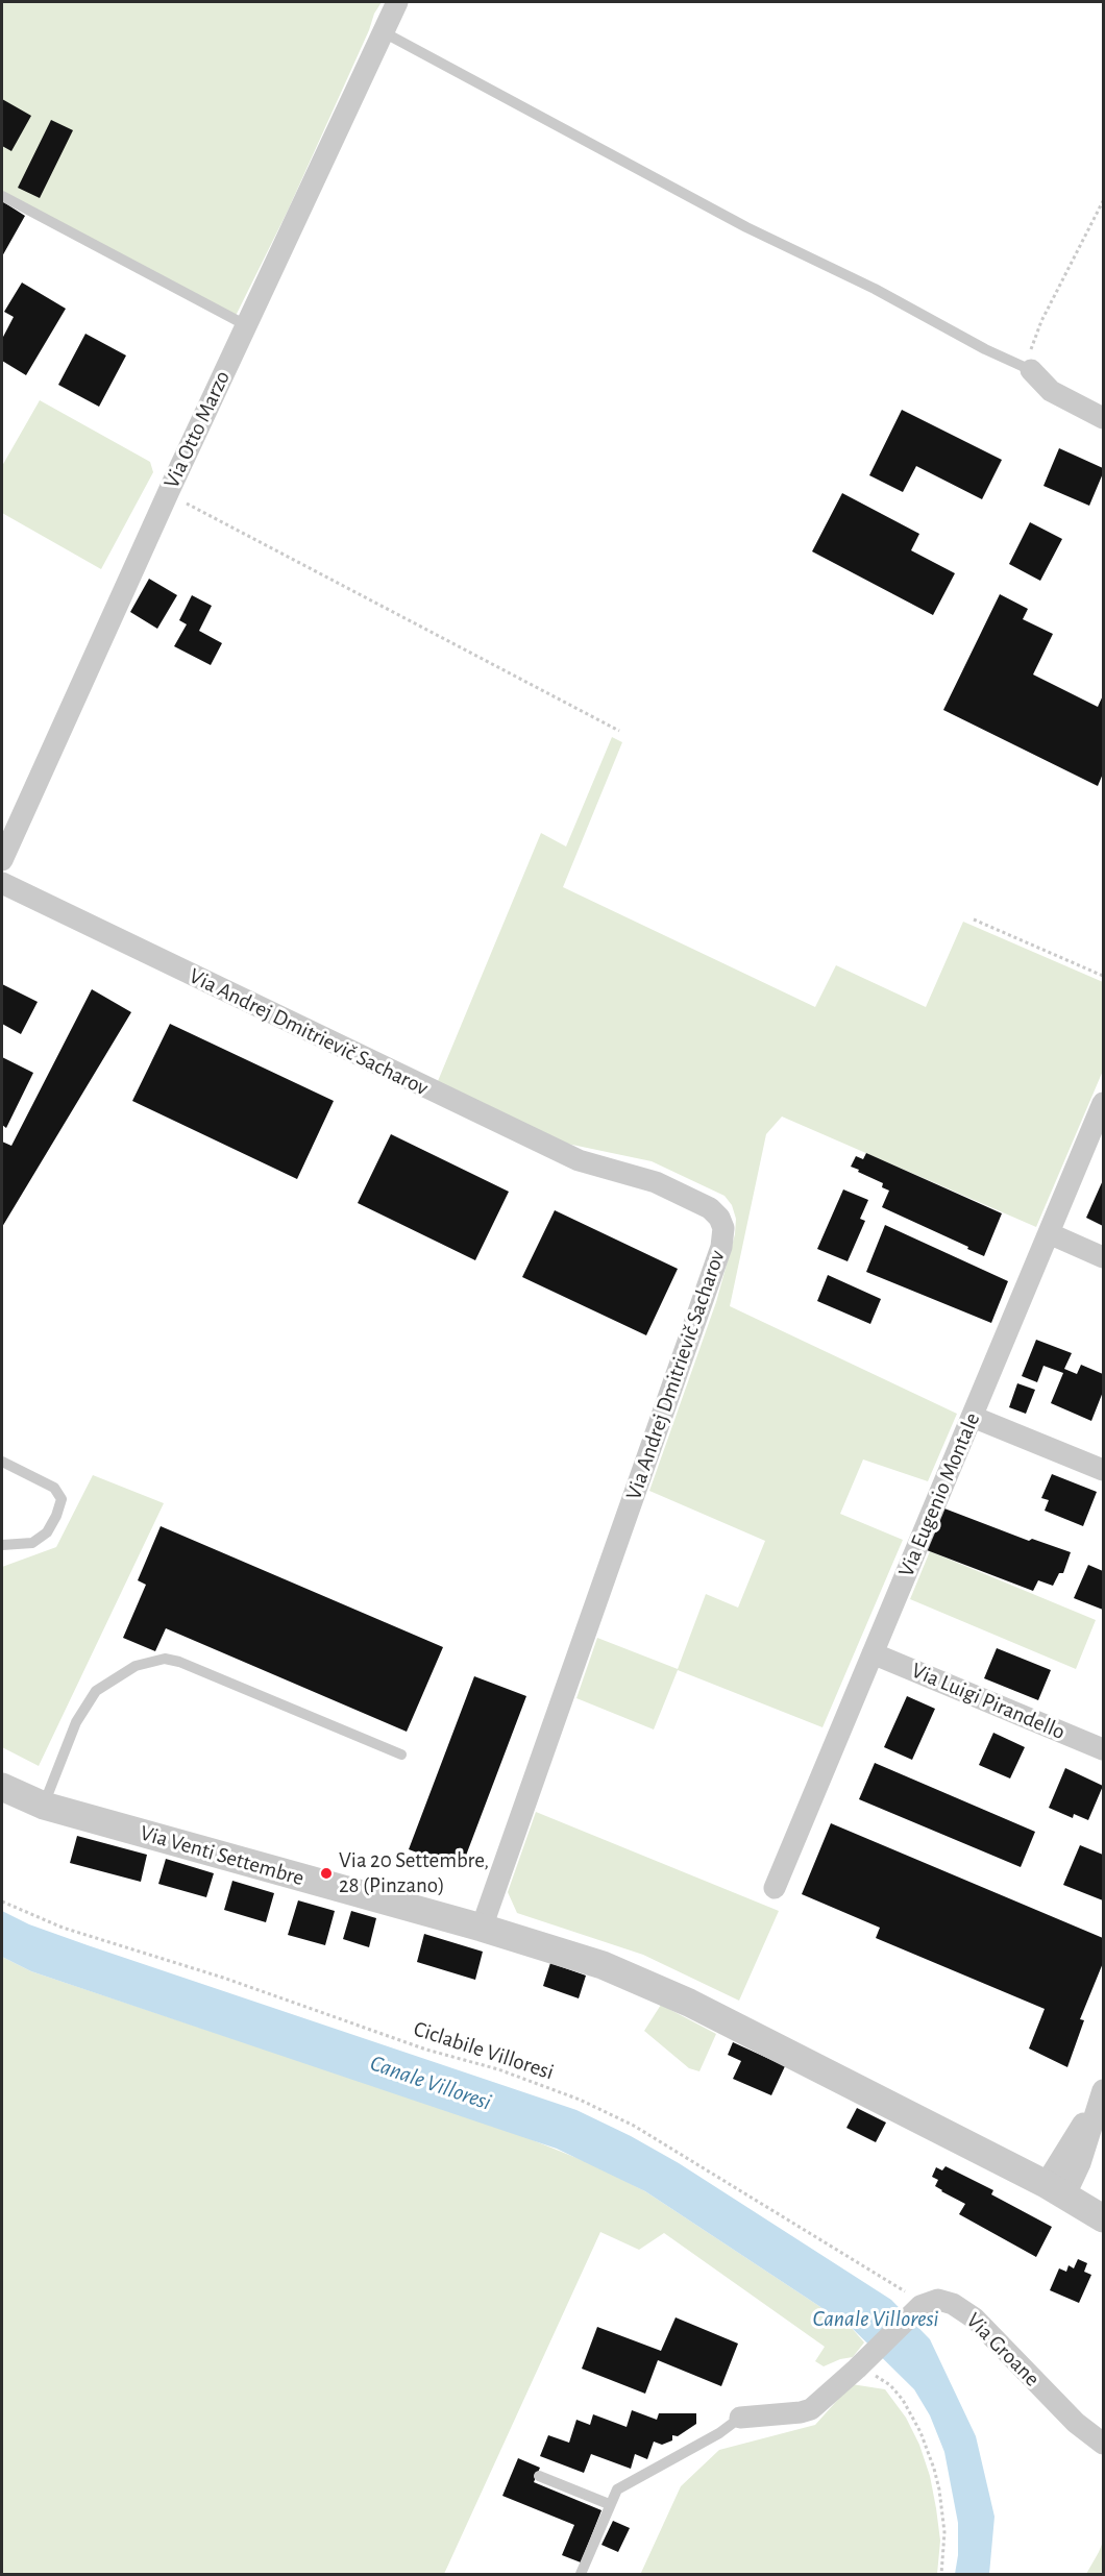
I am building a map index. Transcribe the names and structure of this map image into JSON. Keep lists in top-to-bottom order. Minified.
{"streets":{"street":["Via Otto Marzo","Via Andrej Dmitrievič Sacharov","Via Eugenio Montale","Via Luigi Pirandello","Via Venti Settembre","Via Groane"],"path":["Ciclabile Villoresi"]},"crossings":[["Via Andrej Dmitrievič Sacharov","Via Venti Settembre"],["Via Eugenio Montale","Via Luigi Pirandello"],["Ciclabile Villoresi","Via Groane"]],"water":["Canale Villoresi"],"places":["Via 20 Settembre, 28 (Pinzano)"]}
